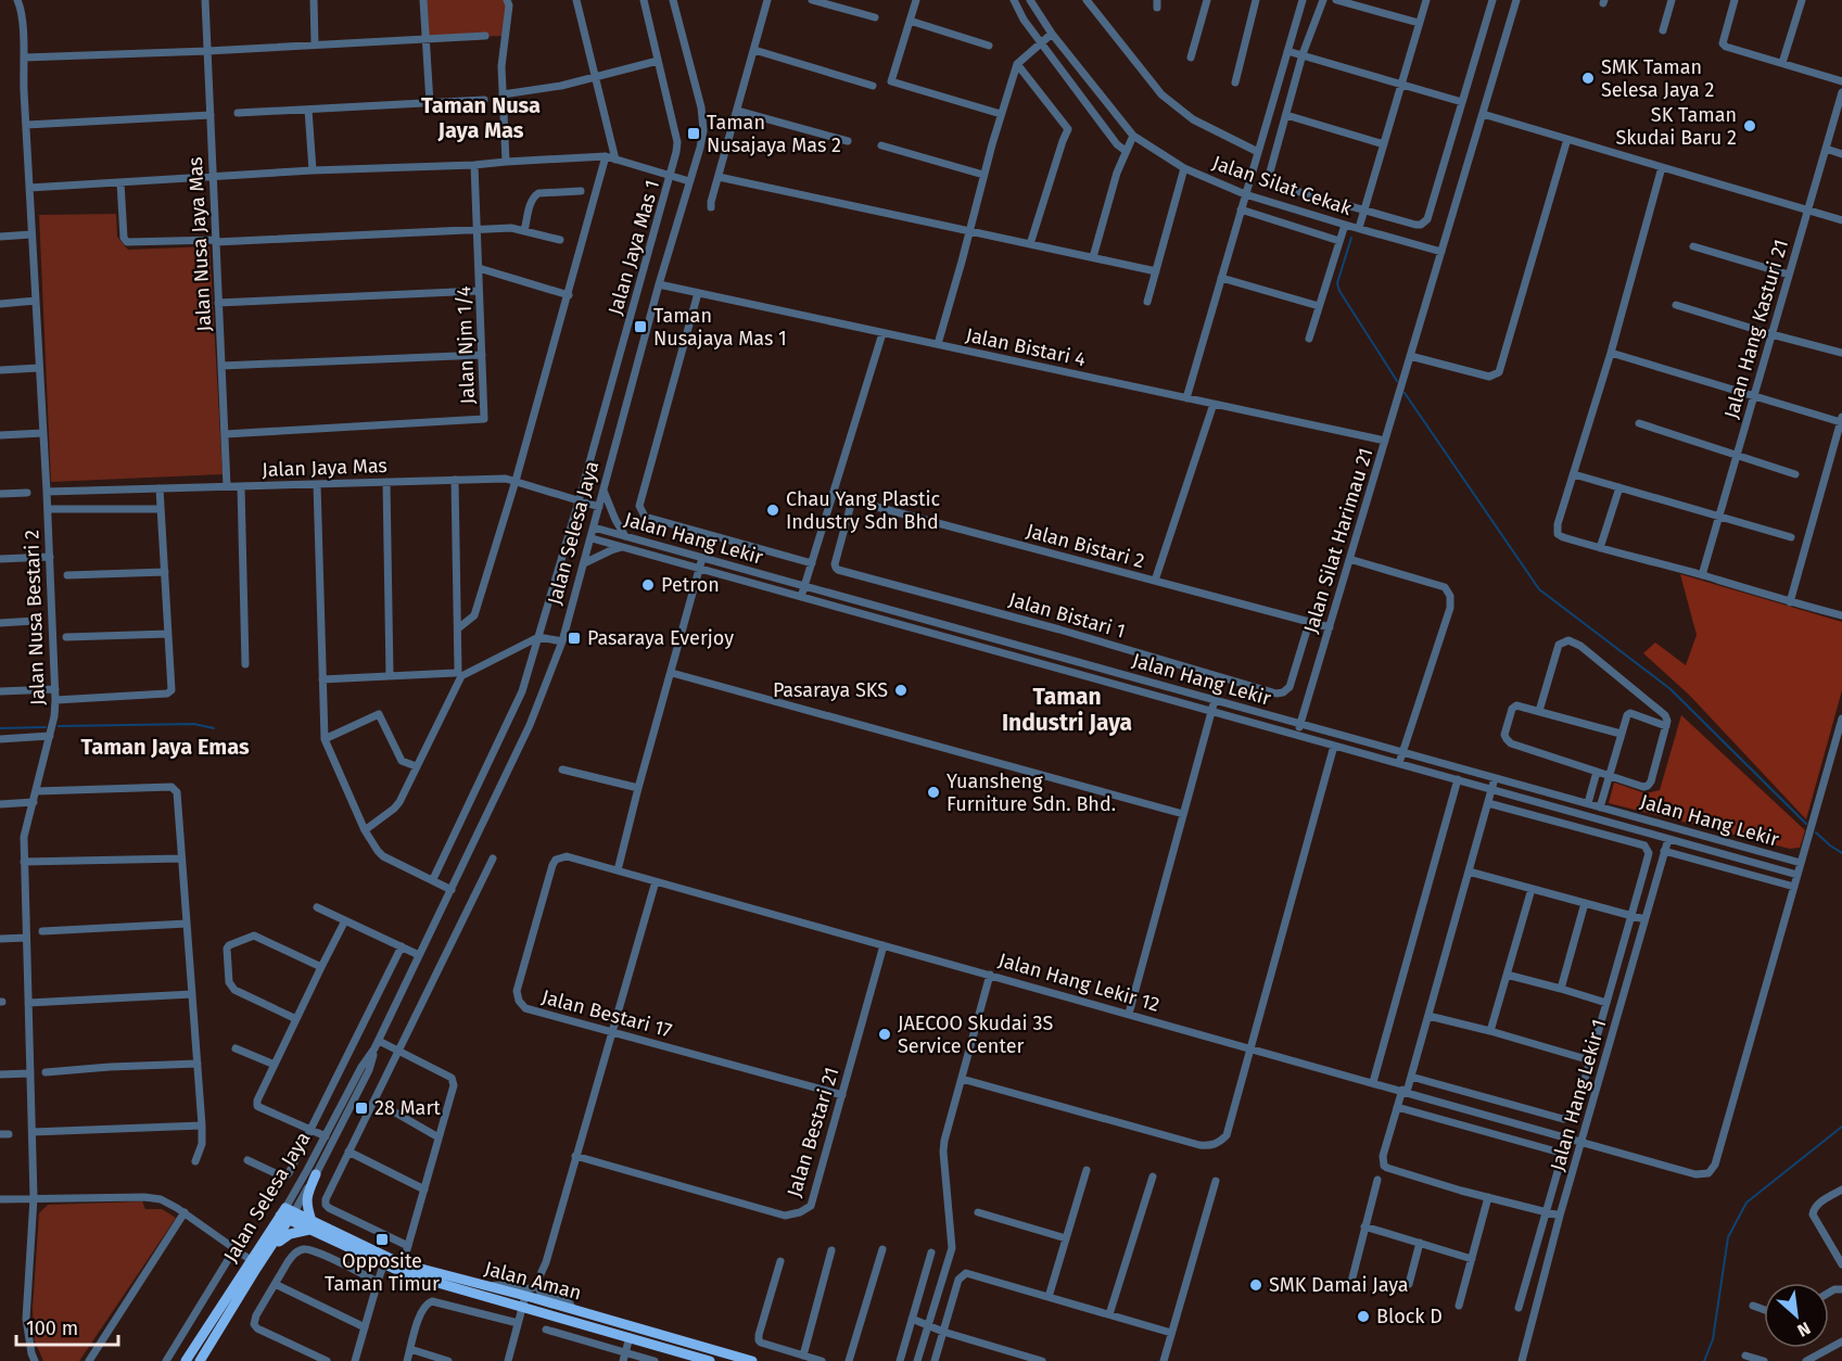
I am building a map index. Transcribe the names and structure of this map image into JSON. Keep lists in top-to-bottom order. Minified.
{"streets":{"main road":["Jalan Selesa Jaya","Jalan Aman"],"street":["Jalan Silat Cekak","Jalan Nusa Jaya Mas","Jalan Jaya Mas 1","Jalan Hang Kasturi 21","Jalan Njm 1/4","Jalan Bistari 4","Jalan Jaya Mas","Jalan Hang Lekir","Jalan Silat Harimau 21","Jalan Bistari 2","Jalan Bistari 1","Jalan Nusa Bestari 2","Jalan Hang Lekir 12","Jalan Bestari 17","Jalan Hang Lekir 1","Jalan Bestari 21"]},"crossings":[["Jalan Silat Cekak","Jalan Silat Harimau 21"],["Jalan Nusa Jaya Mas","Jalan Njm 1/4"],["Jalan Nusa Jaya Mas","Jalan Jaya Mas"],["Jalan Jaya Mas 1","Jalan Jaya Mas"],["Jalan Bistari 4","Jalan Selesa Jaya"],["Jalan Bistari 4","Jalan Silat Harimau 21"],["Jalan Jaya Mas","Jalan Selesa Jaya"],["Jalan Jaya Mas","Jalan Nusa Bestari 2"],["Jalan Selesa Jaya","Jalan Hang Lekir"],["Jalan Hang Lekir","Jalan Silat Harimau 21"],["Jalan Hang Lekir","Jalan Hang Lekir 1"],["Jalan Silat Harimau 21","Jalan Bistari 2"],["Jalan Bistari 2","Jalan Bistari 1"],["Jalan Hang Lekir 12","Jalan Bestari 17"],["Jalan Hang Lekir 12","Jalan Hang Lekir 1"],["Jalan Hang Lekir 12","Jalan Bestari 21"],["Jalan Bestari 17","Jalan Bestari 21"]],"districts":["Taman Nusa Jaya Mas","Taman Industri Jaya","Taman Jaya Emas"],"places":{"other":["SMK Taman Selesa Jaya 2","SK Taman Skudai Baru 2","Chau Yang Plastic Industry Sdn Bhd","Petron","Pasaraya SKS","Yuansheng Furniture Sdn. Bhd.","JAECOO Skudai 3S Service Center","SMK Damai Jaya","Block D"],"transit":["Taman Nusajaya Mas 2","Taman Nusajaya Mas 1","Pasaraya Everjoy","28 Mart","Opposite Taman Timur"]},"scale_bar":"100 m","north":"bottom right"}
